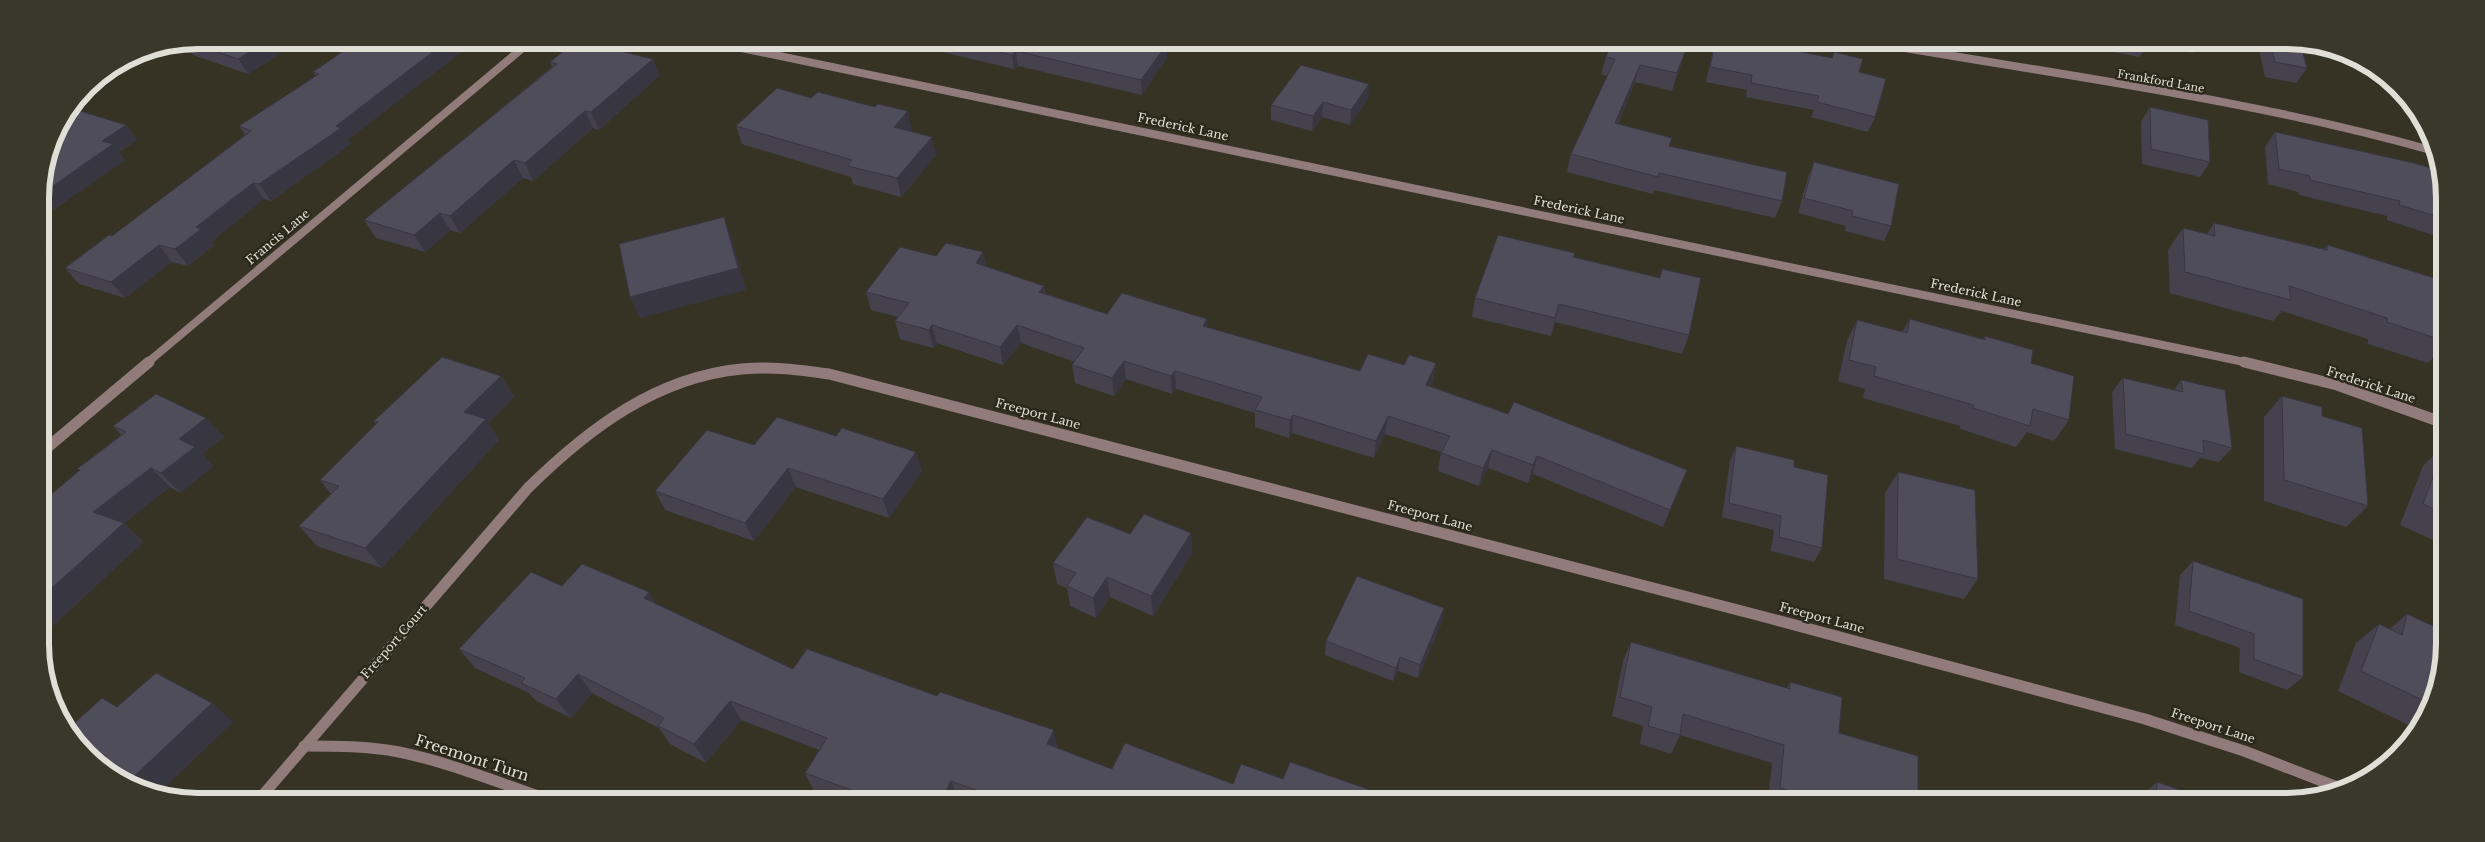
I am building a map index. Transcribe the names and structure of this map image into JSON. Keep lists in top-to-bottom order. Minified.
{"streets":{"street":["Frankford Lane","Frederick Lane","Francis Lane","Freeport Lane","Freeport Court","Freemont Turn"]},"crossings":[["Freeport Lane","Freeport Court"],["Freeport Court","Freemont Turn"]]}
